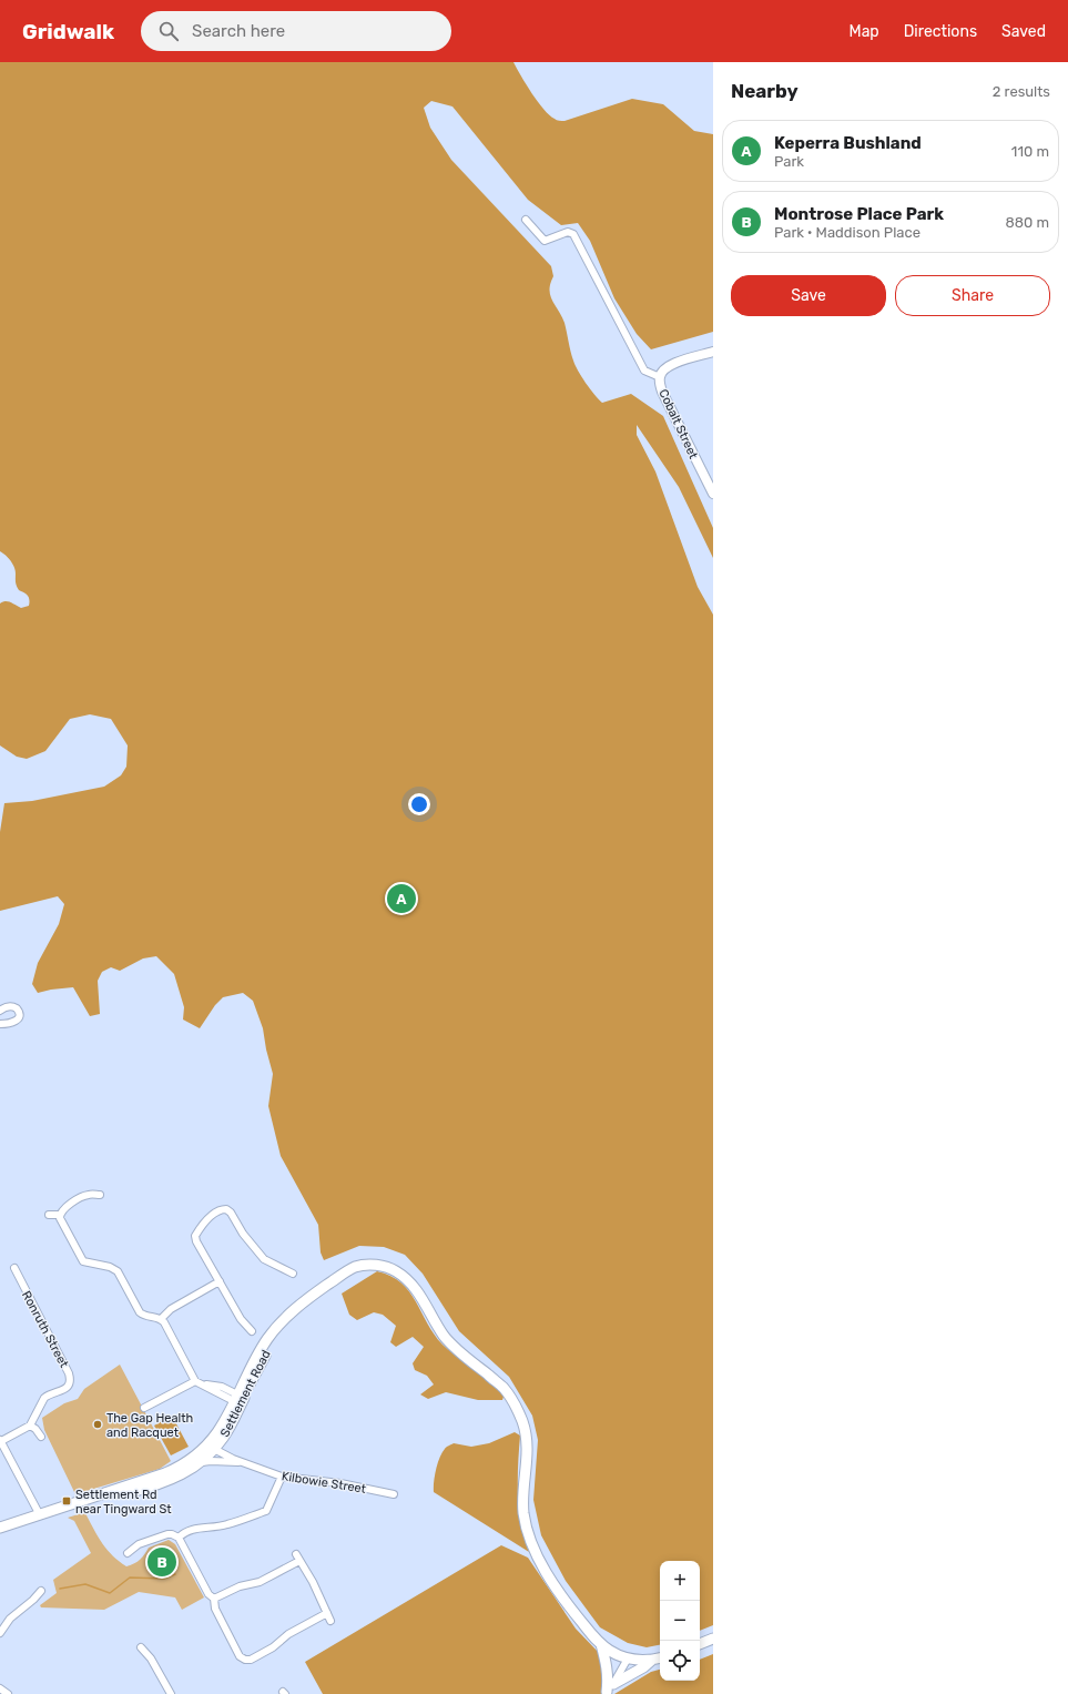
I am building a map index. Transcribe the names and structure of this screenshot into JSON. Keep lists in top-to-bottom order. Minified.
{"streets":{"main road":["Settlement Road"],"street":["Cobalt Street","Ronruth Street","Kilbowie Street"]},"crossings":[["Settlement Road","Kilbowie Street"]],"places":{"other":["The Gap Health and Racquet"],"transit":["Settlement Rd near Tingward St"]},"page":{"header":"Gridwalk","search":"Search here","nav":["Map","Directions","Saved"],"heading":["Nearby","2 results"],"list":[{"mark":"A","name":"Keperra Bushland","note":"Park","value":"110 m"},{"mark":"B","name":"Montrose Place Park","note":"Park · Maddison Place","value":"880 m"}],"buttons":["Save","Share"],"pins":["A","B"],"map_buttons":["+","−"]}}
